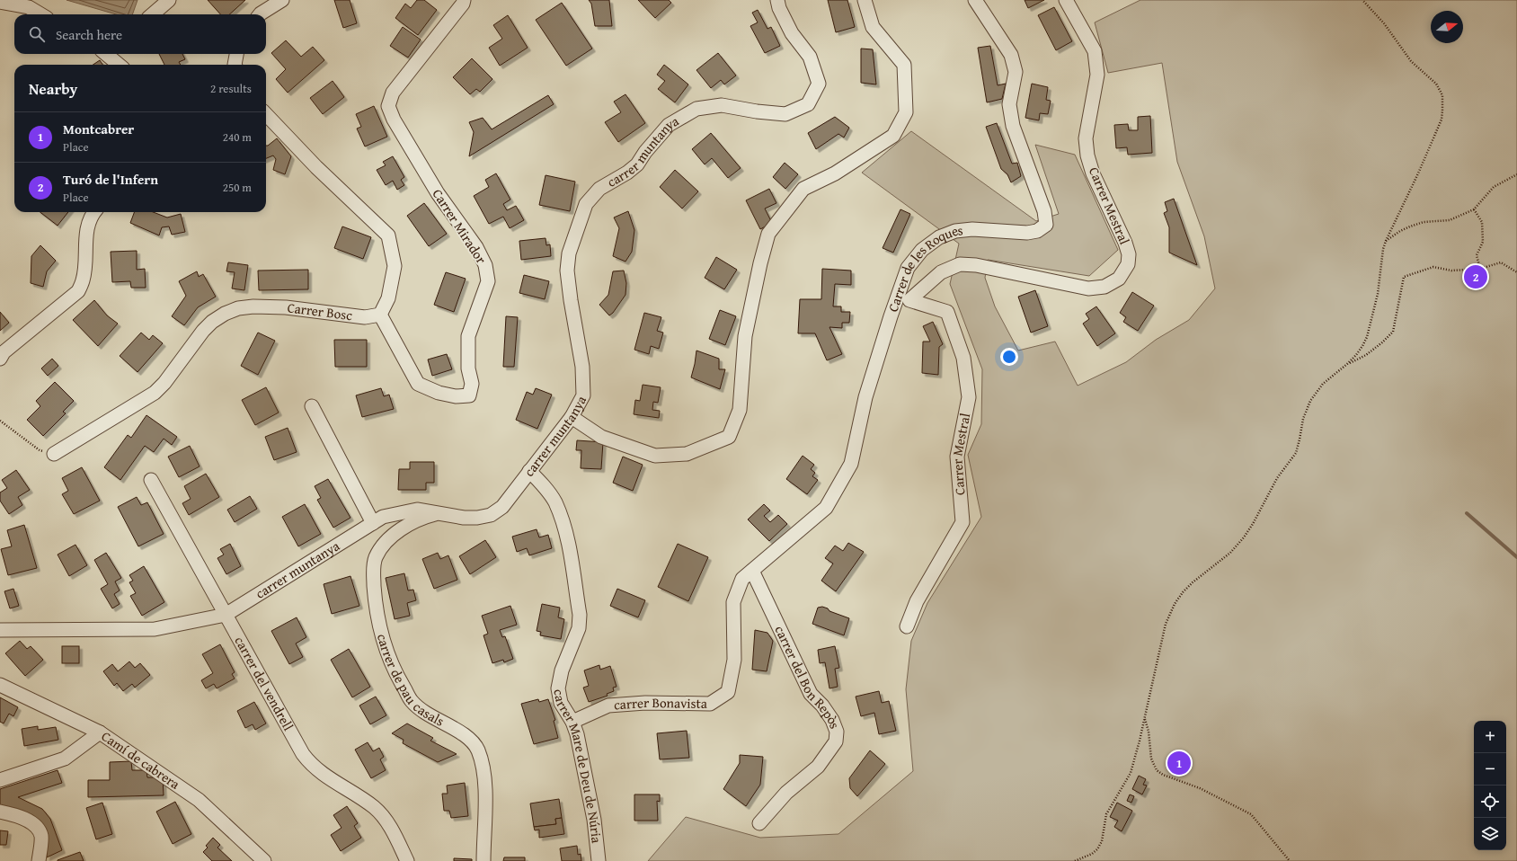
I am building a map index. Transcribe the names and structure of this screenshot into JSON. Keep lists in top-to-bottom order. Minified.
{"streets":{"street":["carrer muntanya","Carrer Mestral","Carrer Mirador","Carrer de les Roques","Carrer Bosc","carrer de pau casals","carrer del Bon Repòs","carrer del vendrell","carrer Bonavista","Camí de cabrera","carrer Mare de Deu de Núria"]},"crossings":[["carrer muntanya","carrer de pau casals"],["carrer muntanya","carrer del vendrell"],["carrer muntanya","carrer Mare de Deu de Núria"],["Carrer Mestral","Carrer de les Roques"],["Carrer Mirador","Carrer Bosc"],["Carrer de les Roques","carrer del Bon Repòs"],["Carrer de les Roques","carrer Bonavista"],["carrer del Bon Repòs","carrer Bonavista"],["carrer Bonavista","carrer Mare de Deu de Núria"]],"north":"right","page":{"search":"Search here","heading":["Nearby","2 results"],"list":[{"mark":"1","name":"Montcabrer","note":"Place","value":"240 m"},{"mark":"2","name":"Turó de l'Infern","note":"Place","value":"250 m"}],"pins":["2","1"],"map_buttons":["+","−"]}}
